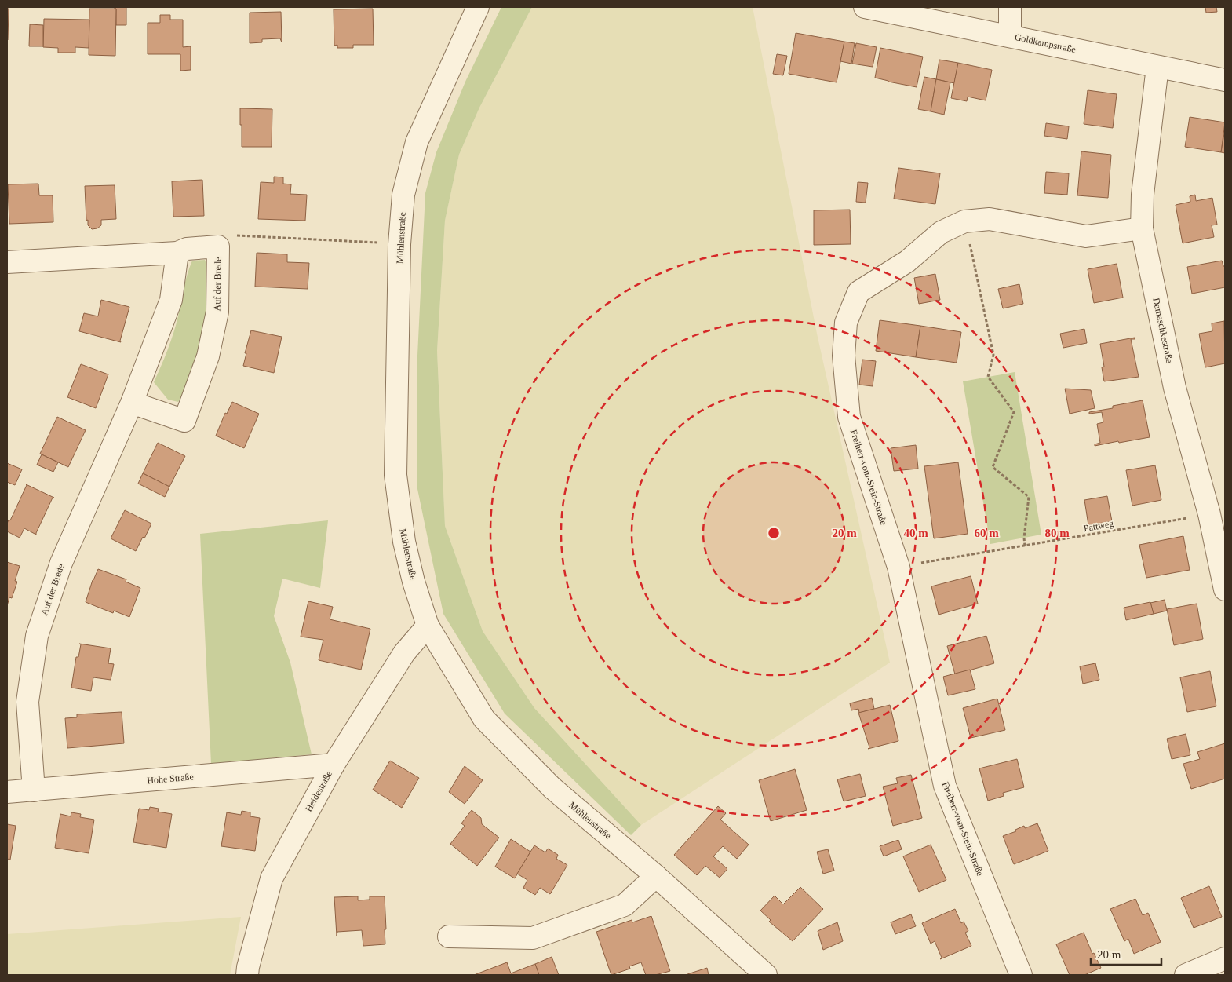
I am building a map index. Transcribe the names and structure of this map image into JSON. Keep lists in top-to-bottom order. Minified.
{"streets":{"street":["Goldkampstraße","Mühlenstraße","Auf der Brede","Damaschkestraße","Freiherr-vom-Stein-Straße","Hohe Straße","Heidestraße"],"path":["Pattweg"]},"crossings":[["Goldkampstraße","Damaschkestraße"],["Mühlenstraße","Heidestraße"],["Auf der Brede","Hohe Straße"],["Damaschkestraße","Freiherr-vom-Stein-Straße"],["Damaschkestraße","Pattweg"],["Freiherr-vom-Stein-Straße","Pattweg"],["Hohe Straße","Heidestraße"]],"scale_bar":"20 m","rings":["20 m","40 m","60 m","80 m"]}
